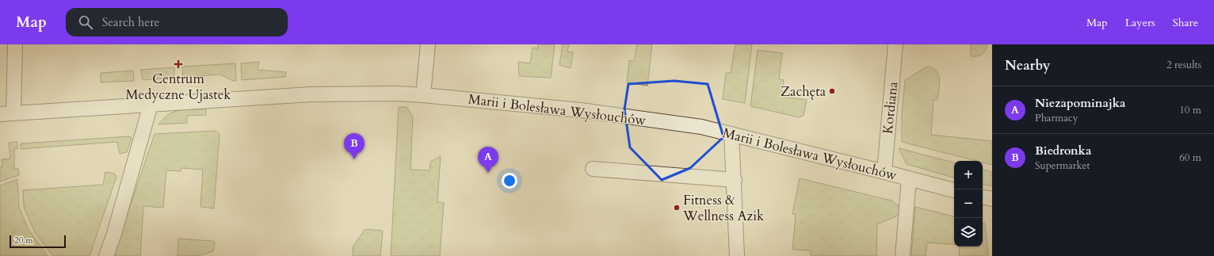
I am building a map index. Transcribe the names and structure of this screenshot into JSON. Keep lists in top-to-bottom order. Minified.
{"streets":{"street":["Kordiana","Marii i Bolesława Wysłouchów"]},"crossings":[["Kordiana","Marii i Bolesława Wysłouchów"]],"places":{"health":["Centrum Medyczne Ujastek"],"other":["Zachęta","Fitness & Wellness Azik"]},"scale_bar":"20 m","page":{"header":"Map","search":"Search here","nav":["Map","Layers","Share"],"heading":["Nearby","2 results"],"list":[{"mark":"A","name":"Niezapominajka","note":"Pharmacy","value":"10 m"},{"mark":"B","name":"Biedronka","note":"Supermarket","value":"60 m"}],"pins":["B","A"],"map_buttons":["+","−"],"scale":"20 m"}}
